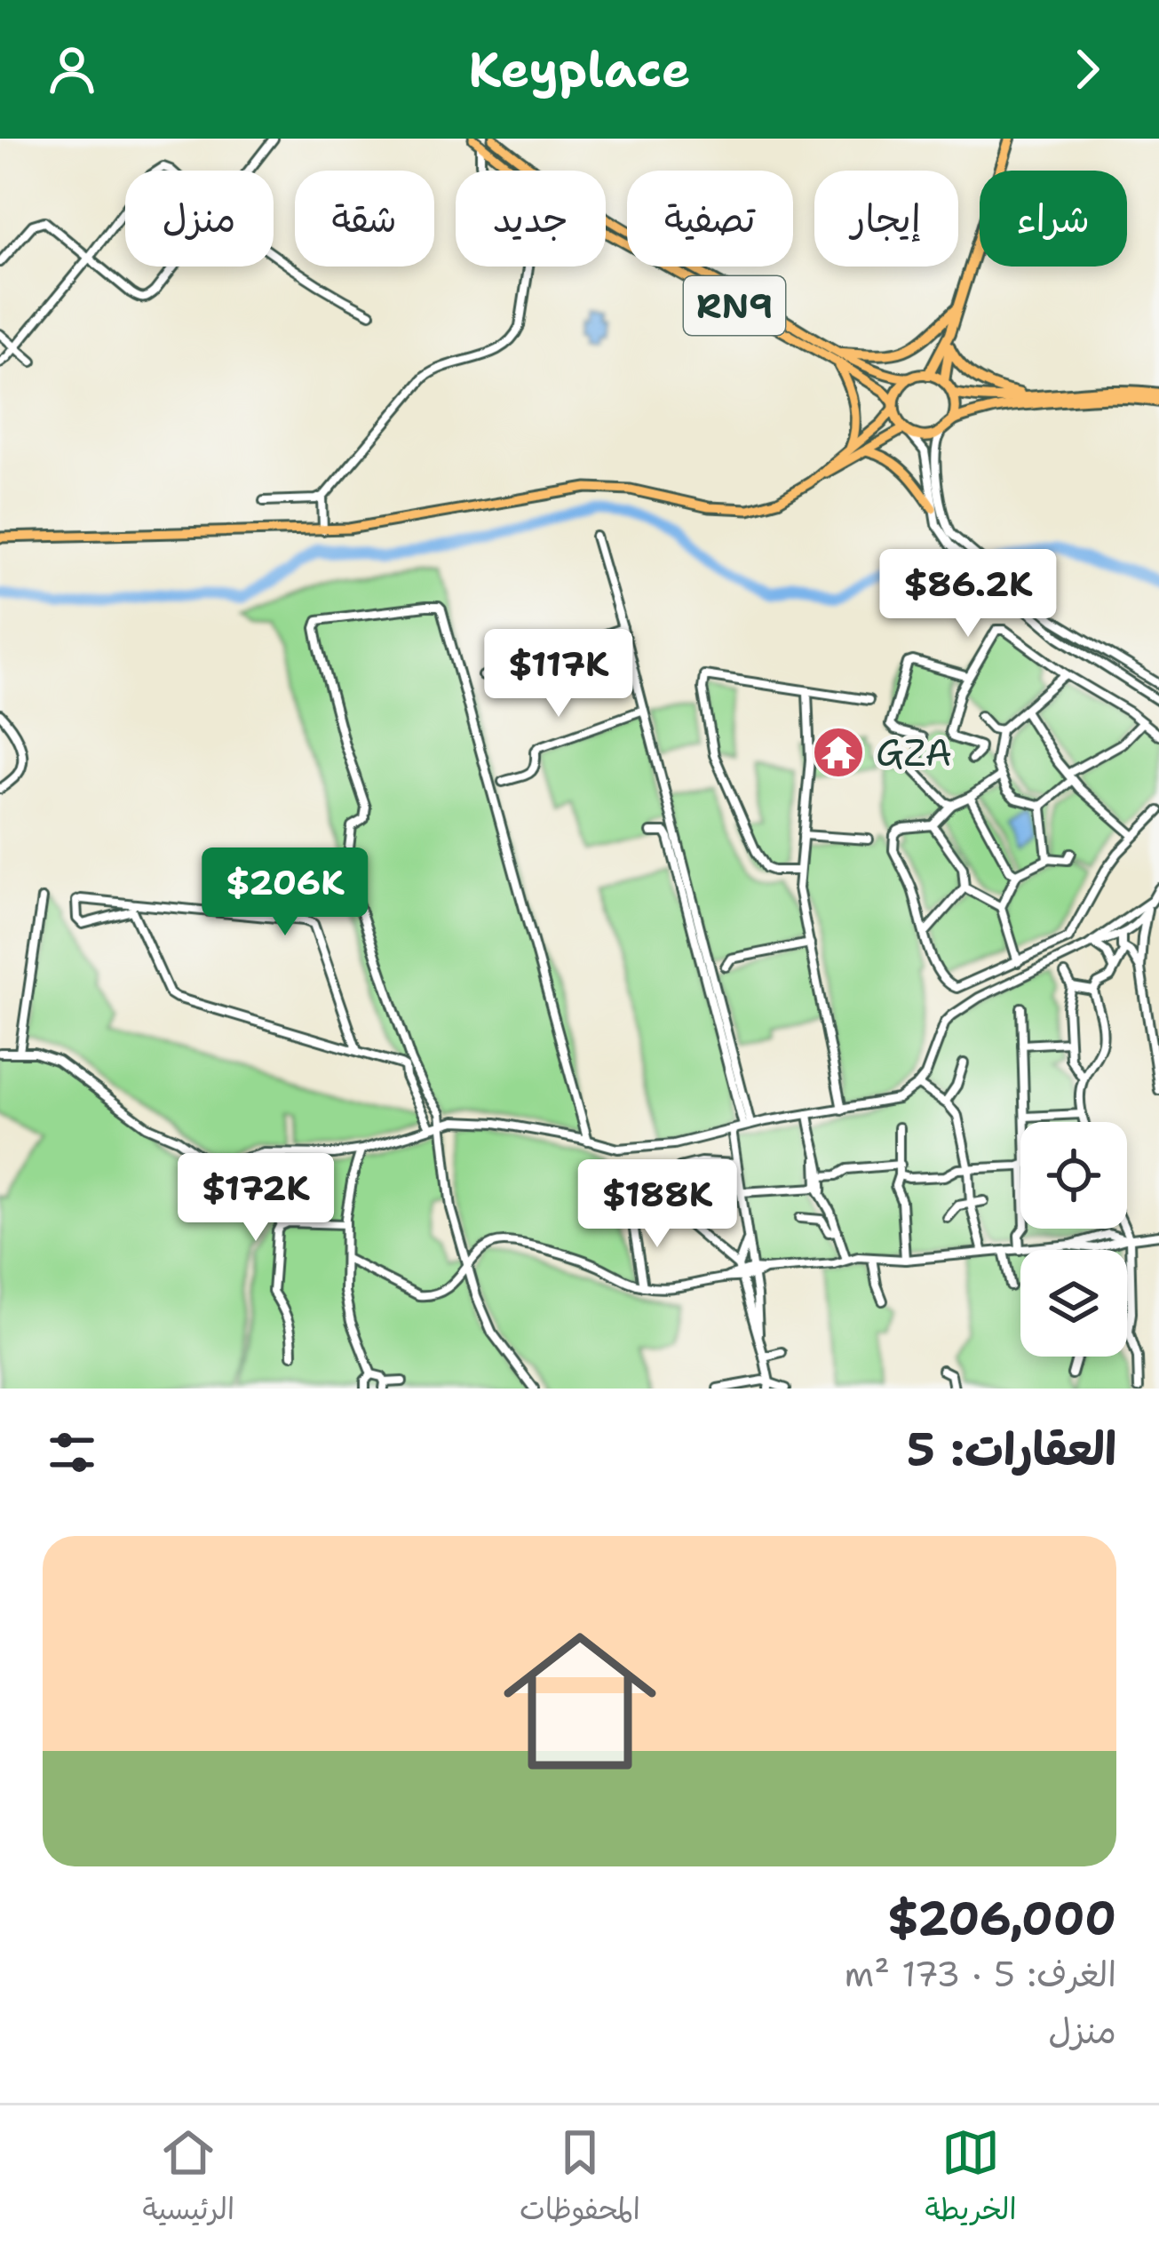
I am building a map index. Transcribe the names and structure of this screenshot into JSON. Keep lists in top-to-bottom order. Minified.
{"streets":{"highway":["RN9"]},"places":{"temple":["GZA"]},"page":{"header":"Keyplace","chip":["شراء","إيجار","تصفية","جديد","شقة","منزل"],"price":["$86.2K","$117K","$206K","$172K","$188K"],"heading":"العقارات: 5","list":[{"name":"$206,000","note":"الغرف: 5 · 173 m² · منزل"}],"tabs":["الخريطة","المحفوظات","الرئيسية"]}}
